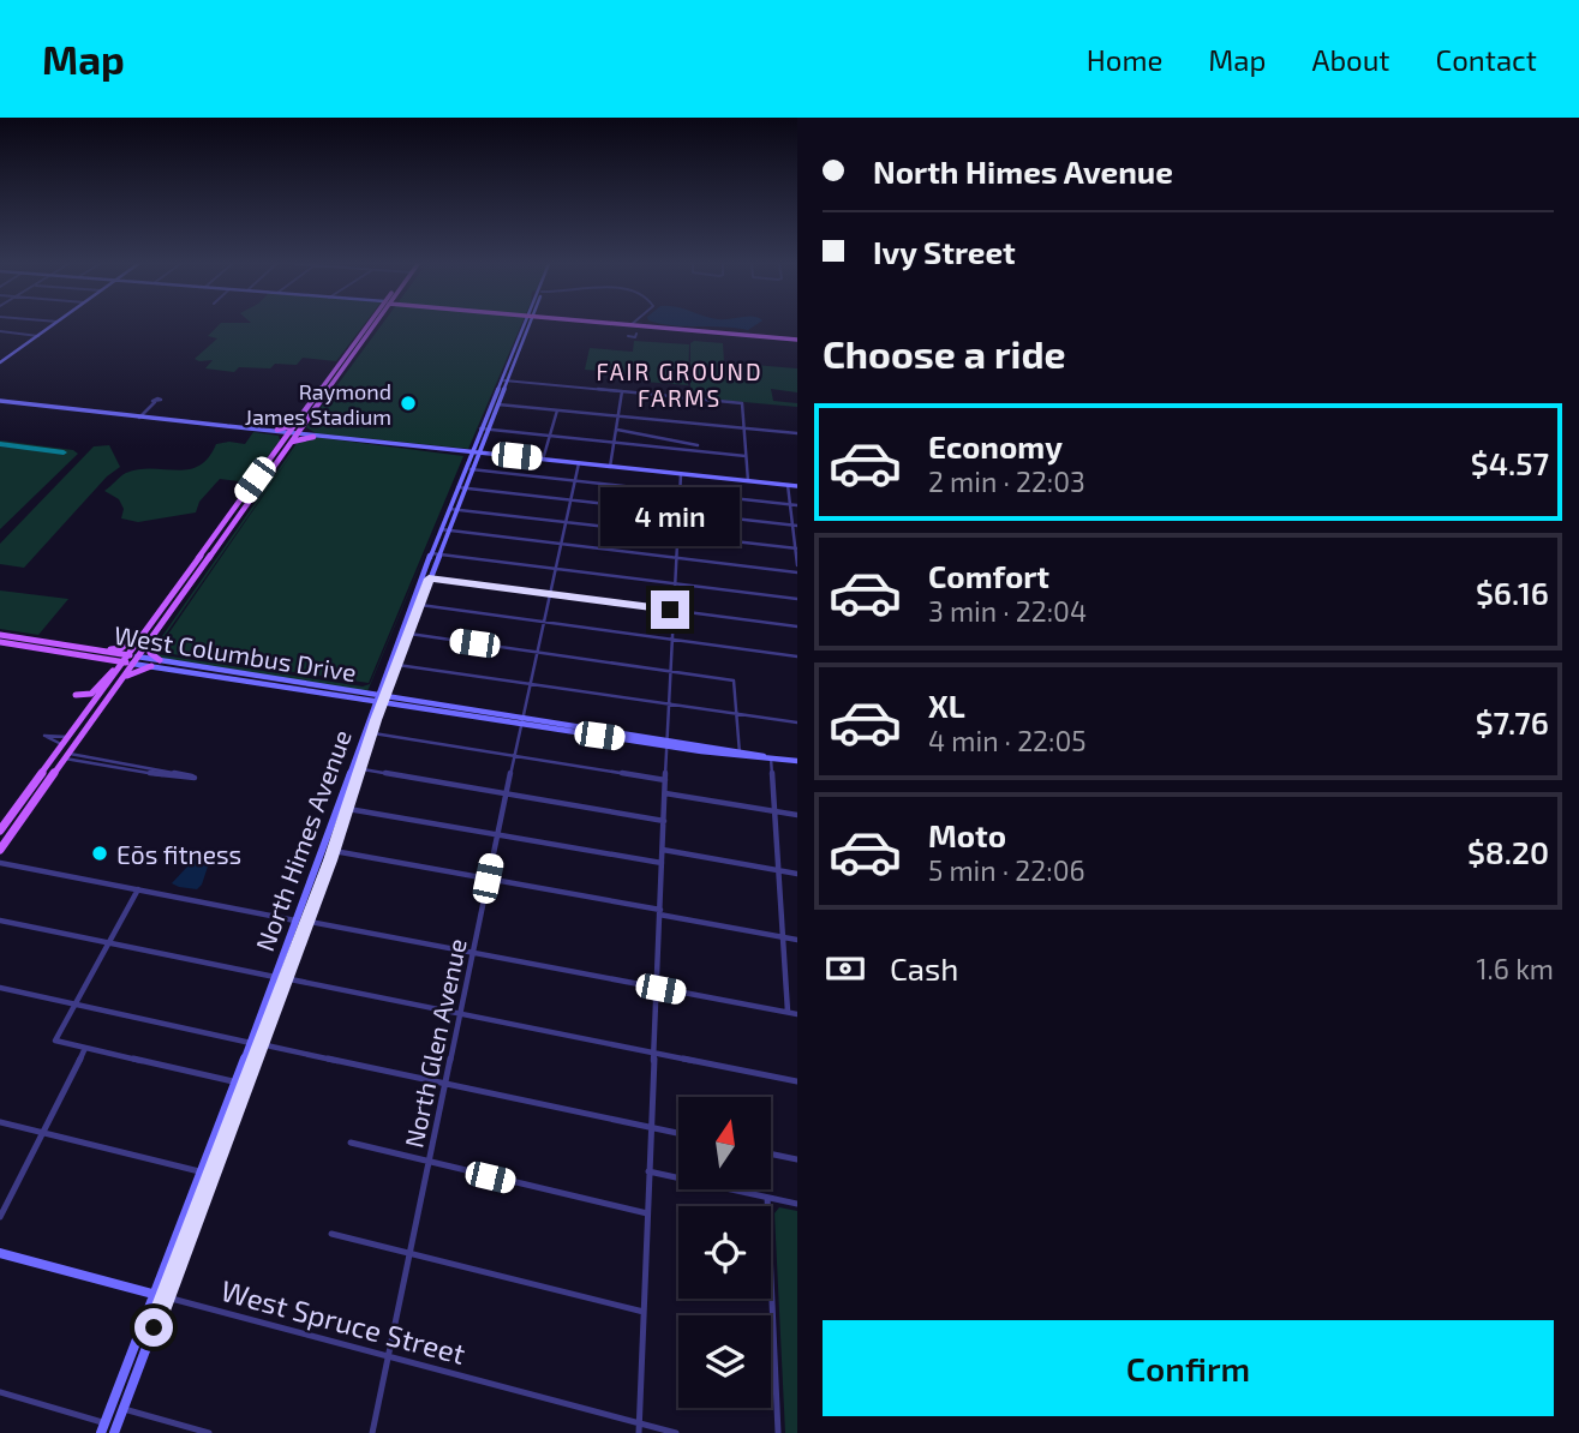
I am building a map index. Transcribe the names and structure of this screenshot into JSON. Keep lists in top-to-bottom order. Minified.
{"streets":{"main road":["West Columbus Drive"],"street":["North Himes Avenue","North Glen Avenue","West Spruce Street"]},"crossings":[["West Columbus Drive","North Himes Avenue"],["West Columbus Drive","North Glen Avenue"],["North Himes Avenue","West Spruce Street"],["North Glen Avenue","West Spruce Street"]],"districts":["FAIR GROUND FARMS"],"places":["Raymond James Stadium","Eōs fitness"],"north":"top","page":{"header":"Map","nav":["Home","Map","About","Contact"],"banner":["North Himes Avenue","Ivy Street"],"heading":"Choose a ride","list":[{"name":"Economy","note":"2 min · 22:03","value":"$4.57"},{"name":"Comfort","note":"3 min · 22:04","value":"$6.16"},{"name":"XL","note":"4 min · 22:05","value":"$7.76"},{"name":"Moto","note":"5 min · 22:06","value":"$8.20"}],"bubble":"4 min","pay":["Cash","1.6 km"],"buttons":"Confirm"}}
